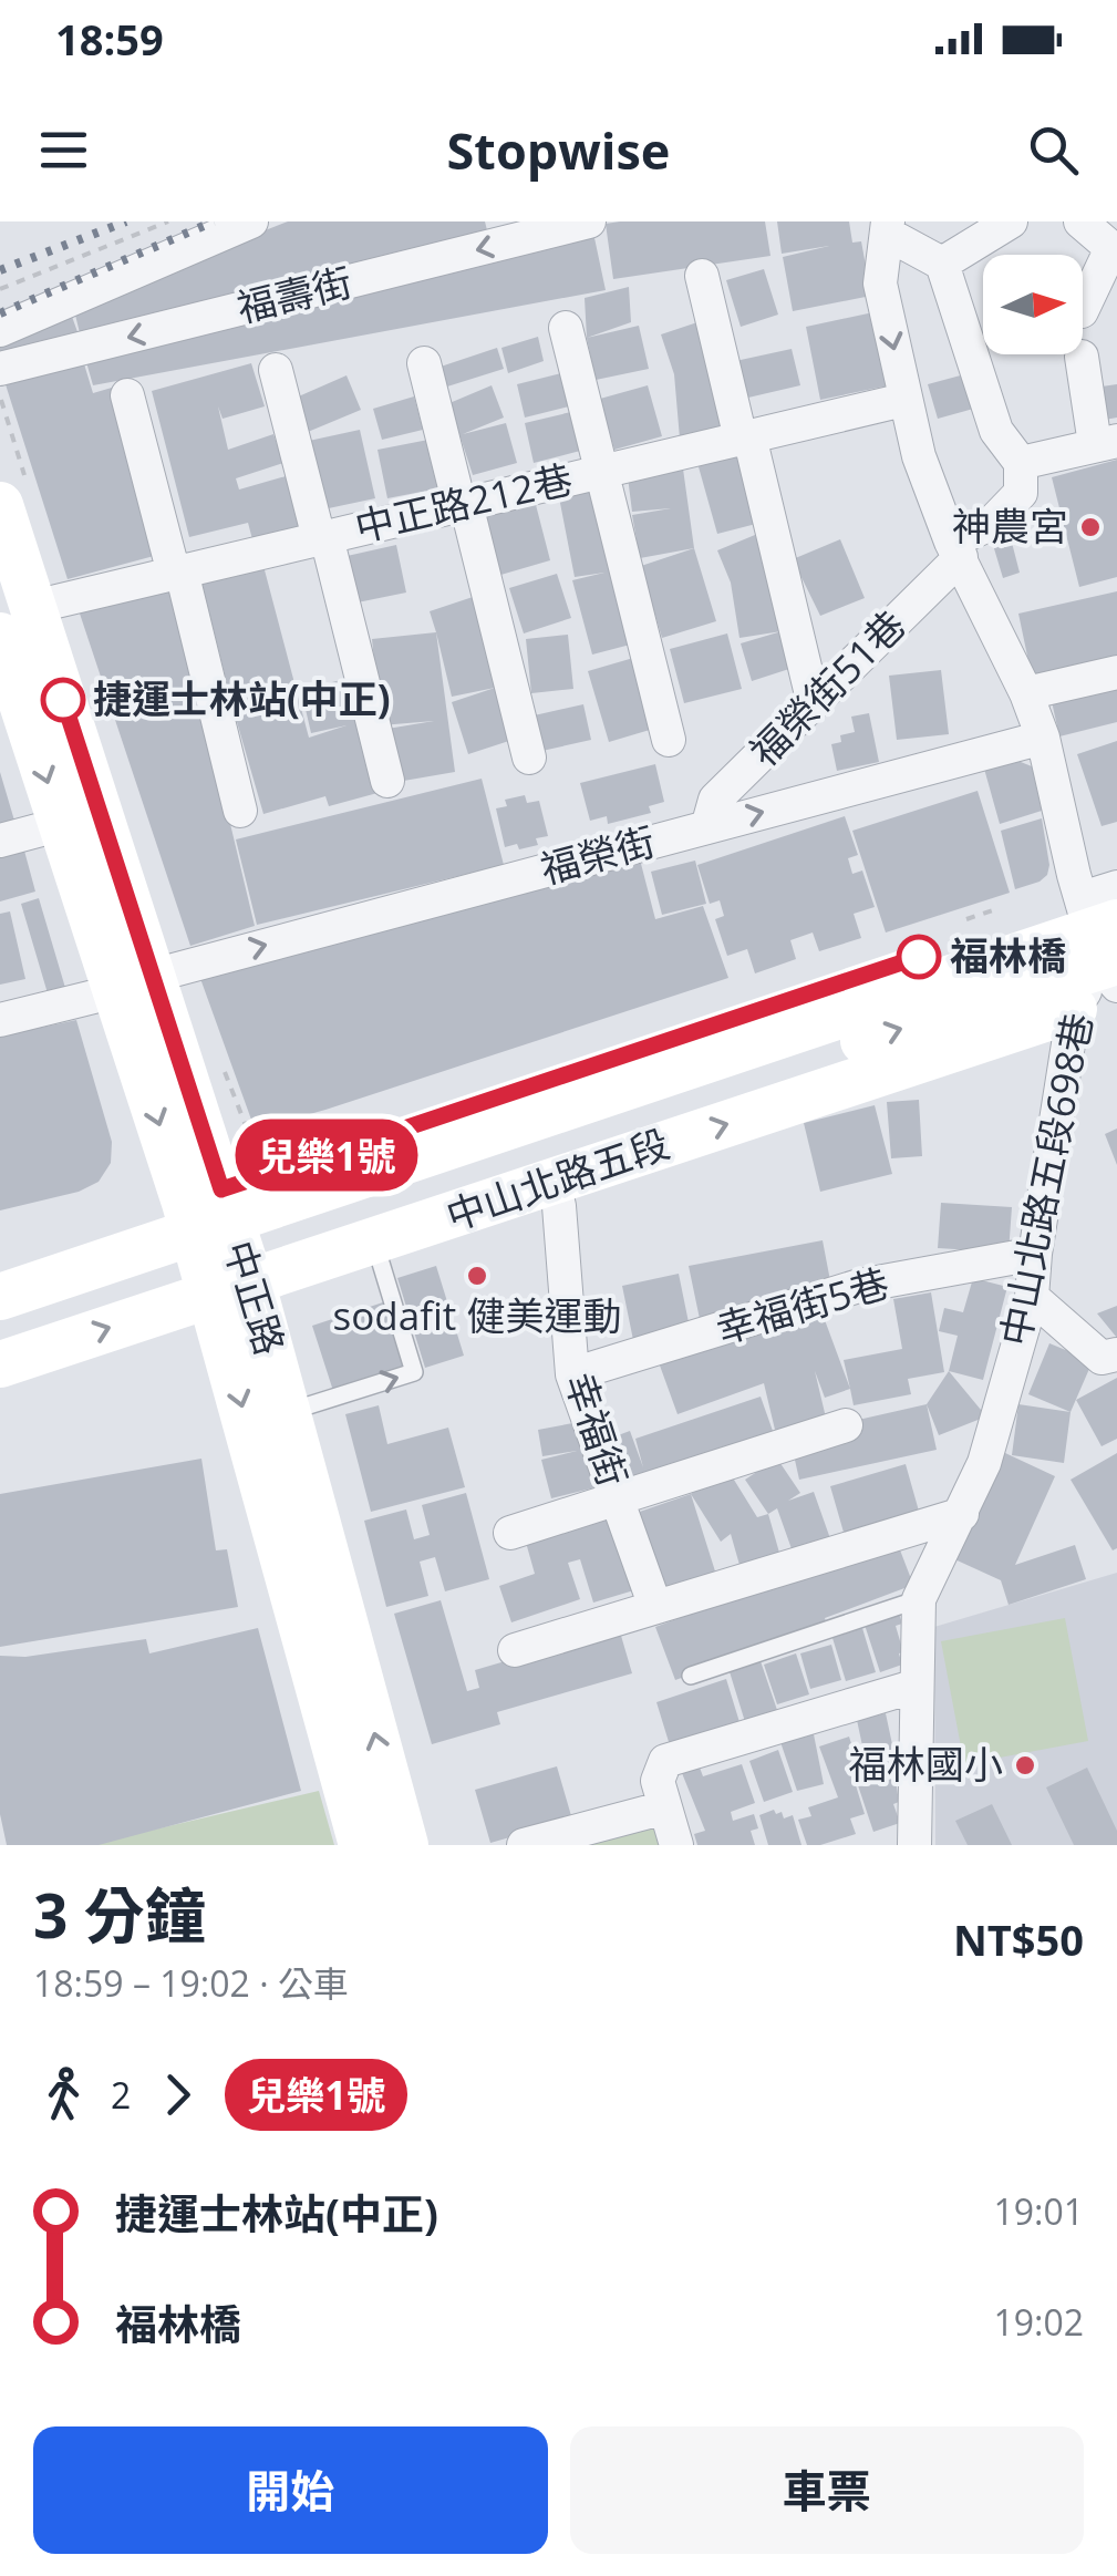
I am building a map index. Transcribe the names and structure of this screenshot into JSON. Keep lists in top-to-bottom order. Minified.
{"streets":{"main road":["中山北路五段","中正路"],"street":["福壽街","中正路212巷","福榮街51巷","福榮街","中山北路五段698巷","幸福街5巷","幸福街"]},"crossings":[["中正路212巷","中正路"],["福榮街51巷","福榮街"],["福榮街","中正路"],["中山北路五段698巷","中山北路五段"],["中山北路五段698巷","幸福街5巷"],["中山北路五段","中正路"],["中山北路五段","幸福街"],["幸福街5巷","幸福街"]],"one_way":["福榮街"],"places":["神農宮","捷運士林站(中正)","福林橋","sodafit 健美運動","福林國小"],"lines":["bus line 兒樂1號"],"north":"right","page":{"status":"18:59","header":"Stopwise","on_map":"兒樂1號","heading":["3 分鐘","18:59 – 19:02 · 公車","NT$50"],"legs":["2","兒樂1號"],"list":[{"name":"捷運士林站(中正)","value":"19:01"},{"name":"福林橋","value":"19:02"}],"buttons":["開始","車票"]}}
